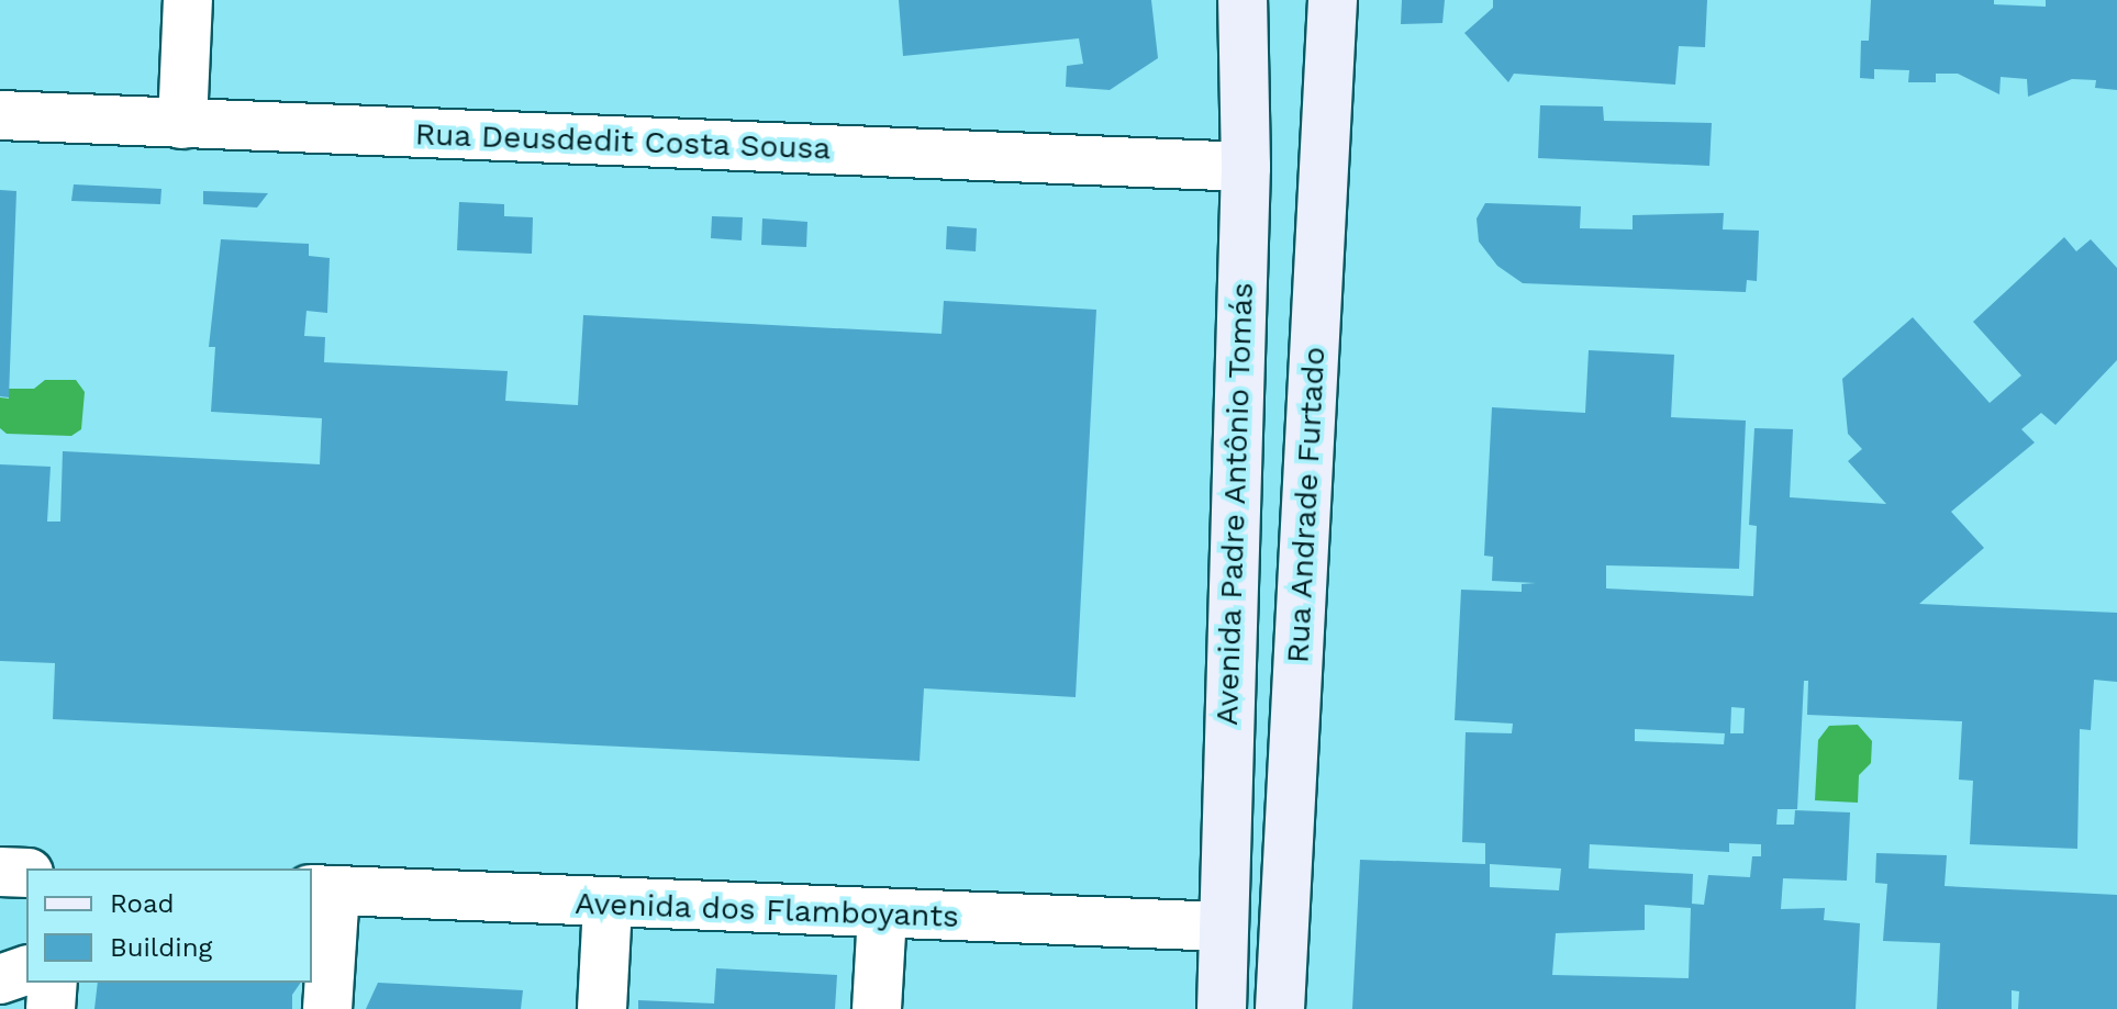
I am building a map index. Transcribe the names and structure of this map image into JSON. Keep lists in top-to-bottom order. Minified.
{"streets":{"street":["Rua Deusdedit Costa Sousa","Avenida Padre Antônio Tomás","Rua Andrade Furtado","Avenida dos Flamboyants"]},"crossings":[["Rua Deusdedit Costa Sousa","Avenida Padre Antônio Tomás"],["Avenida Padre Antônio Tomás","Avenida dos Flamboyants"]],"legend":["Road","Building"]}
